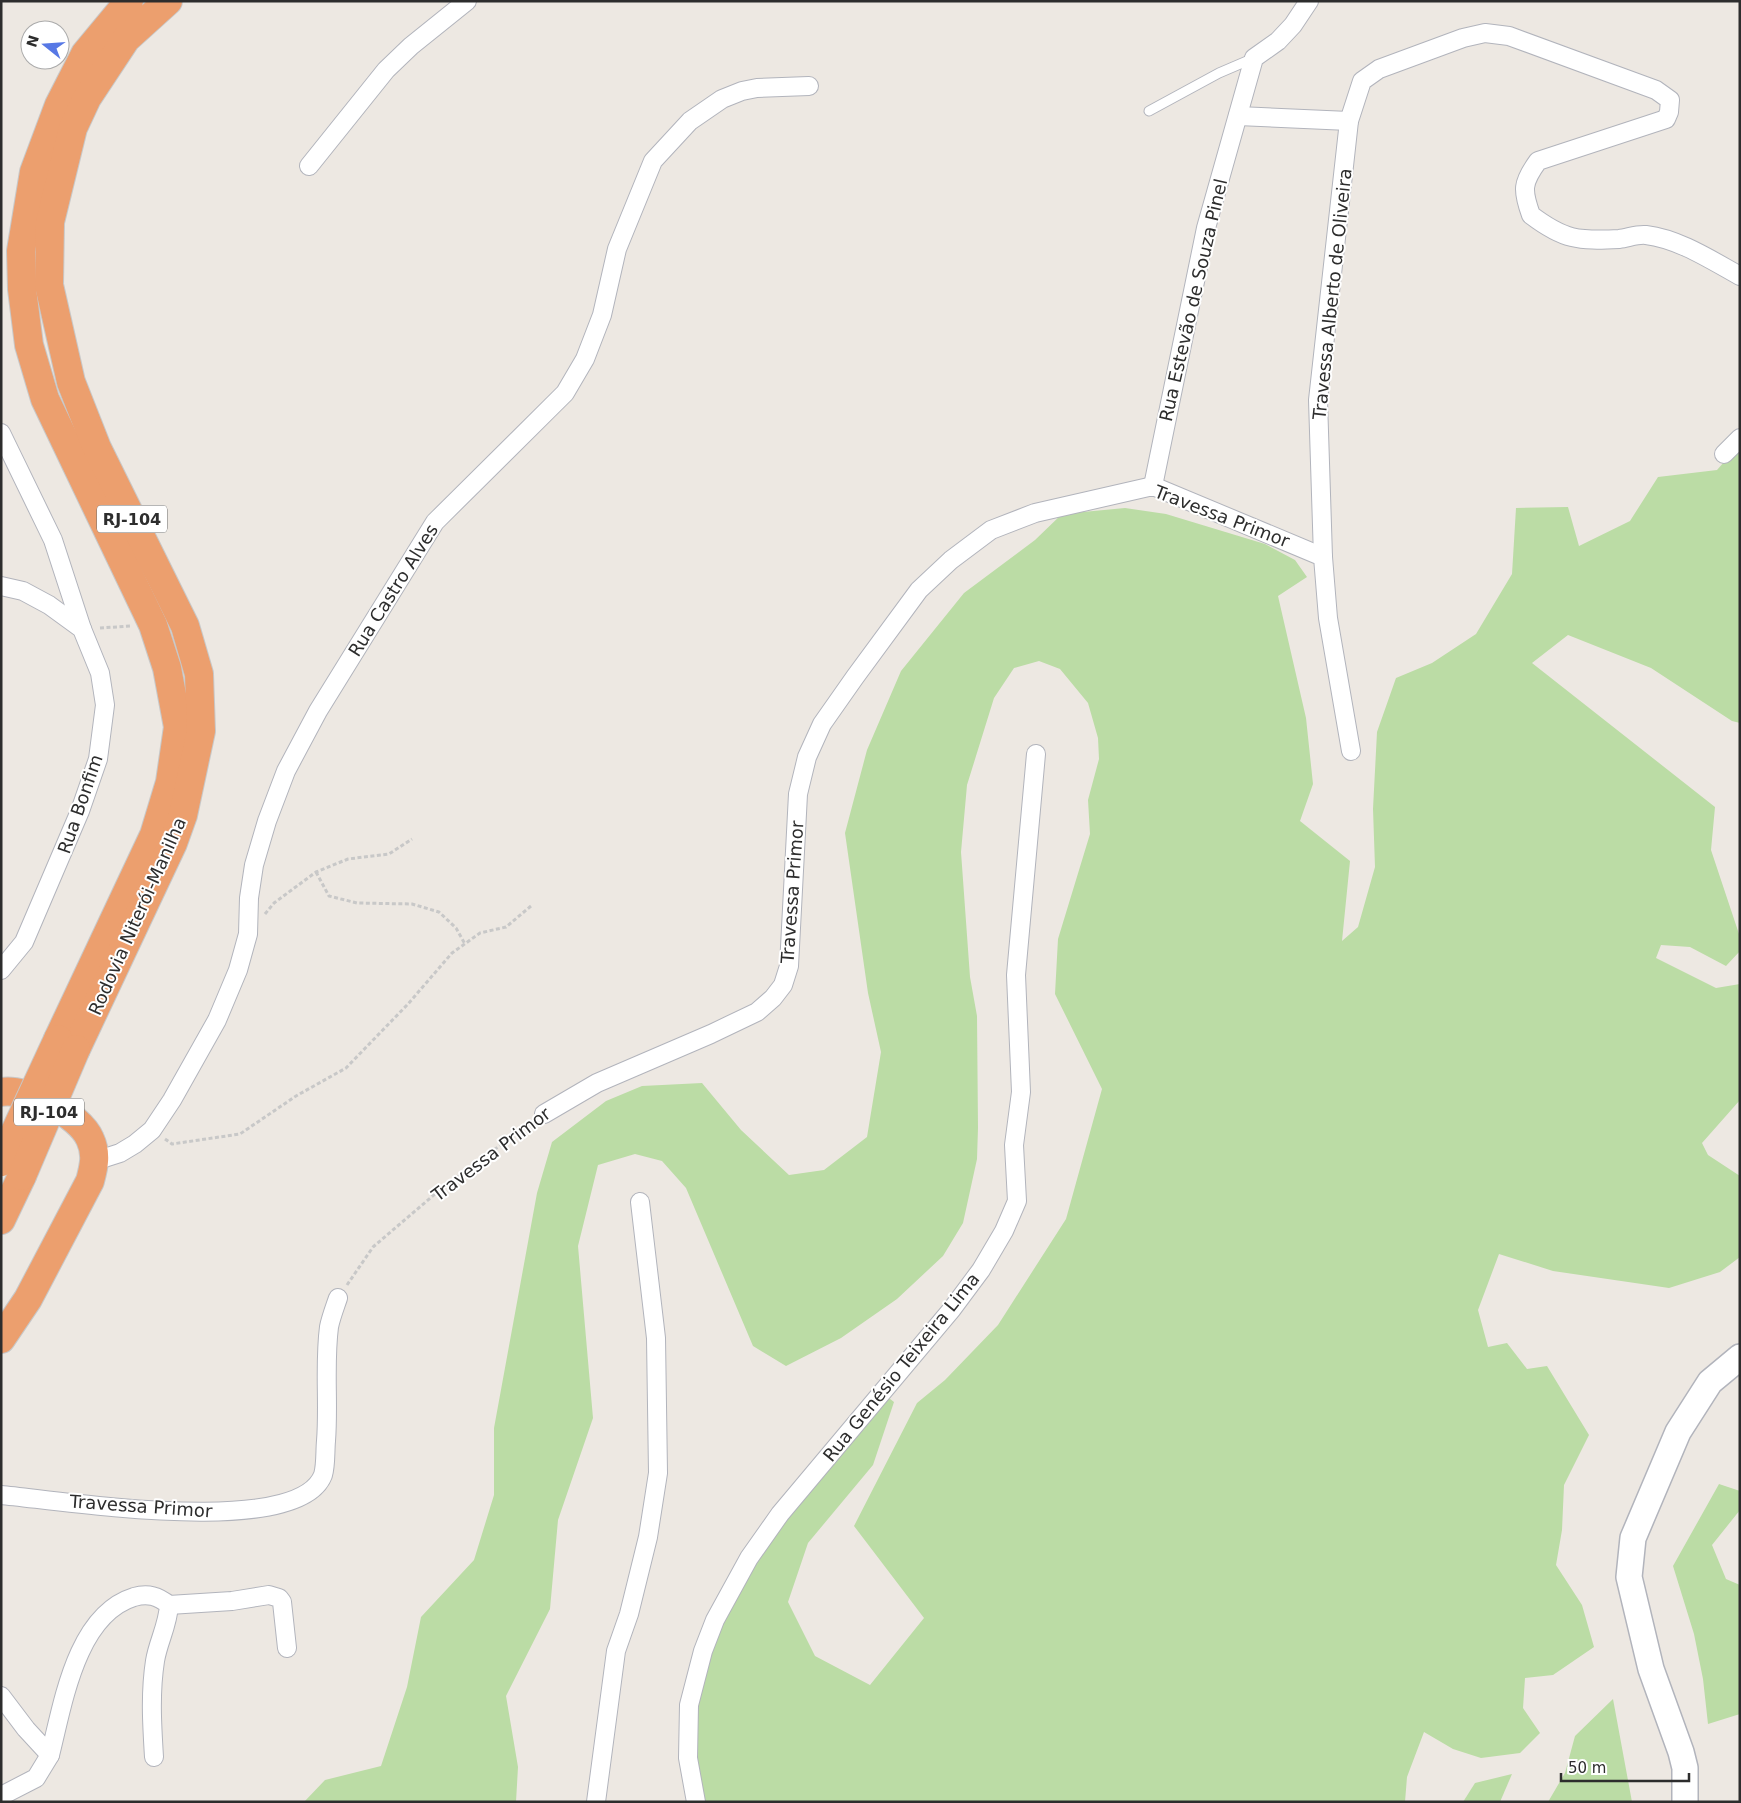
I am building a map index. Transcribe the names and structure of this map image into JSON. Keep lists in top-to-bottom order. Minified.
{"streets":{"highway":["RJ-104","Rodovia Niterói-Manilha"],"street":["Travessa Alberto de Oliveira","Rua Estevão de Souza Pinel","Travessa Primor","Rua Castro Alves","Rua Bonfim","Rua Genésio Teixeira Lima"]},"crossings":[["Travessa Alberto de Oliveira","Travessa Primor"],["Rua Estevão de Souza Pinel","Travessa Primor"]],"scale_bar":"50 m","north":"left"}
